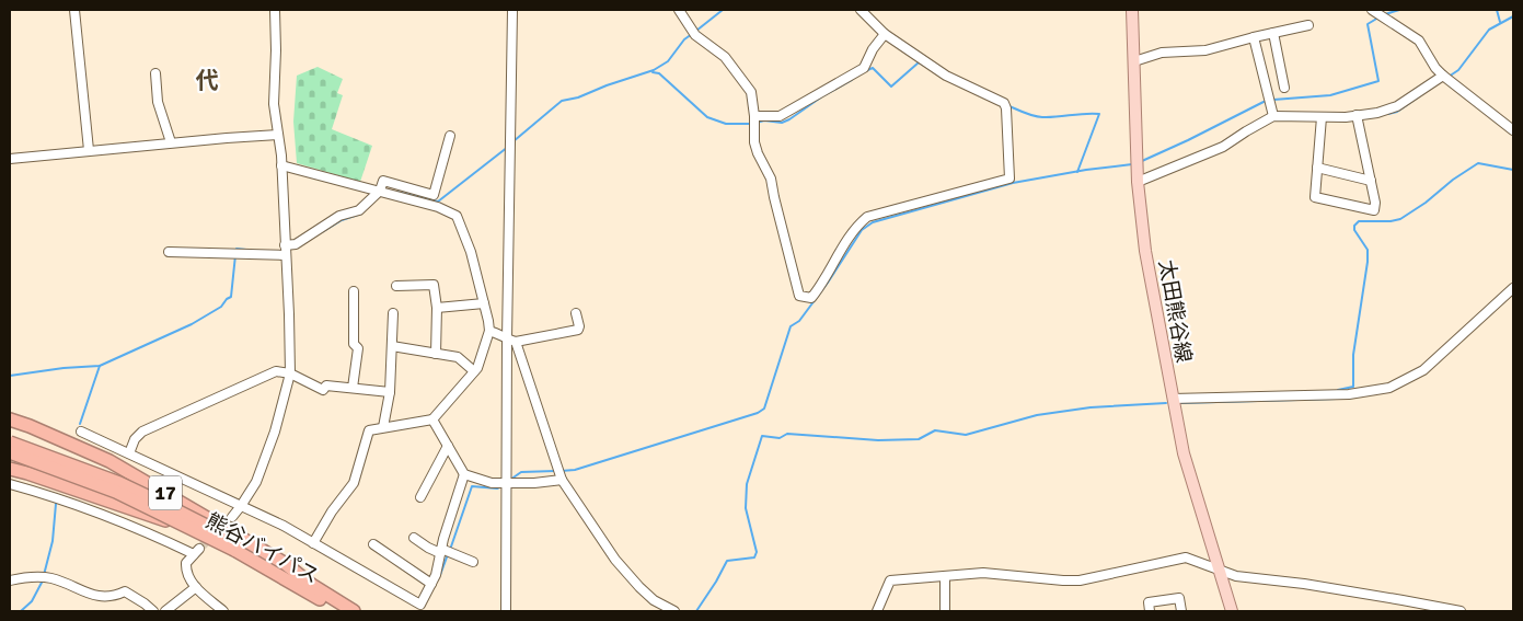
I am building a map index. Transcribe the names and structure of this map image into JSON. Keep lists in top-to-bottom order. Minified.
{"streets":{"highway":["17","熊谷バイパス"],"main road":["太田熊谷線"]},"crossings":[["17","熊谷バイパス"]],"districts":["代"]}
